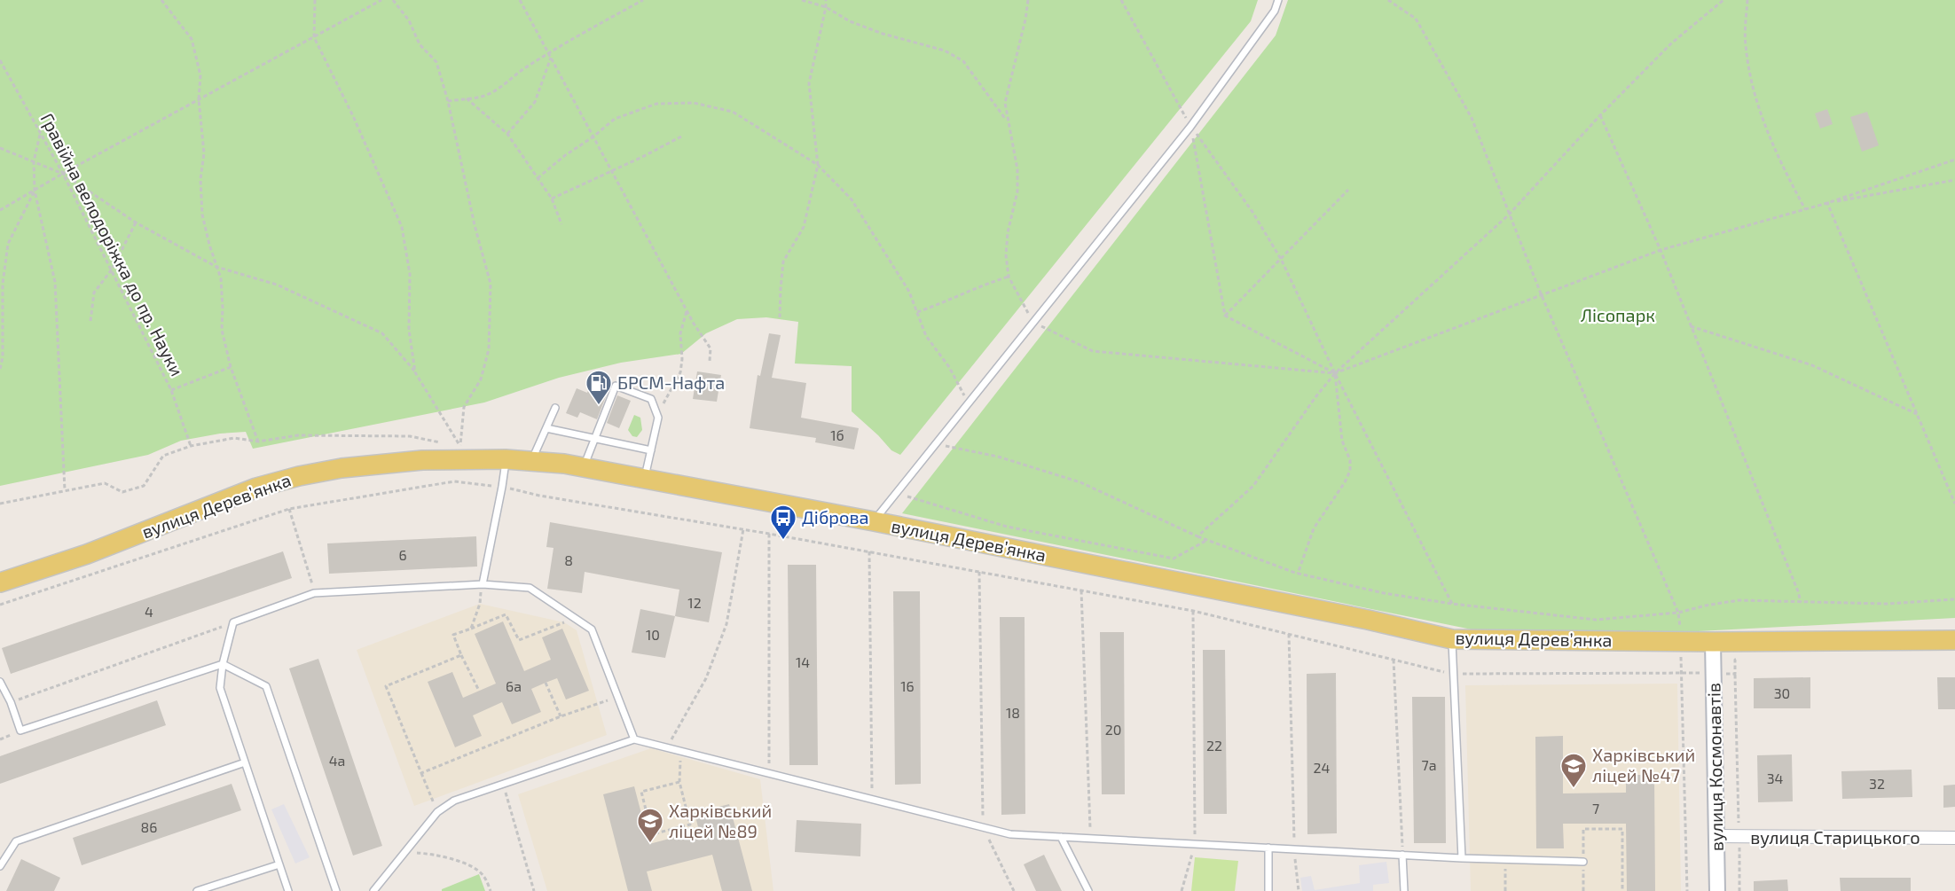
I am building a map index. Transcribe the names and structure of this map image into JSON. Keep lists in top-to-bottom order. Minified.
{"streets":{"main road":["вулиця Дерев’янка"],"street":["вулиця Космонавтів","вулиця Старицького"],"path":["Гравійна велодоріжка до пр. Науки"]},"crossings":[["вулиця Дерев’янка","вулиця Космонавтів"],["вулиця Космонавтів","вулиця Старицького"]],"parks":["Лісопарк"],"places":{"fuel station":["БРСМ-Нафта"],"bus stop":["Діброва"],"school or university":["Харківський ліцей №47","Харківський ліцей №89"]},"house_numbers":["1б","6","8","12","4","10","14","6а","16","30","18","20","22","4а","7а","24","34","32","7","86"]}
